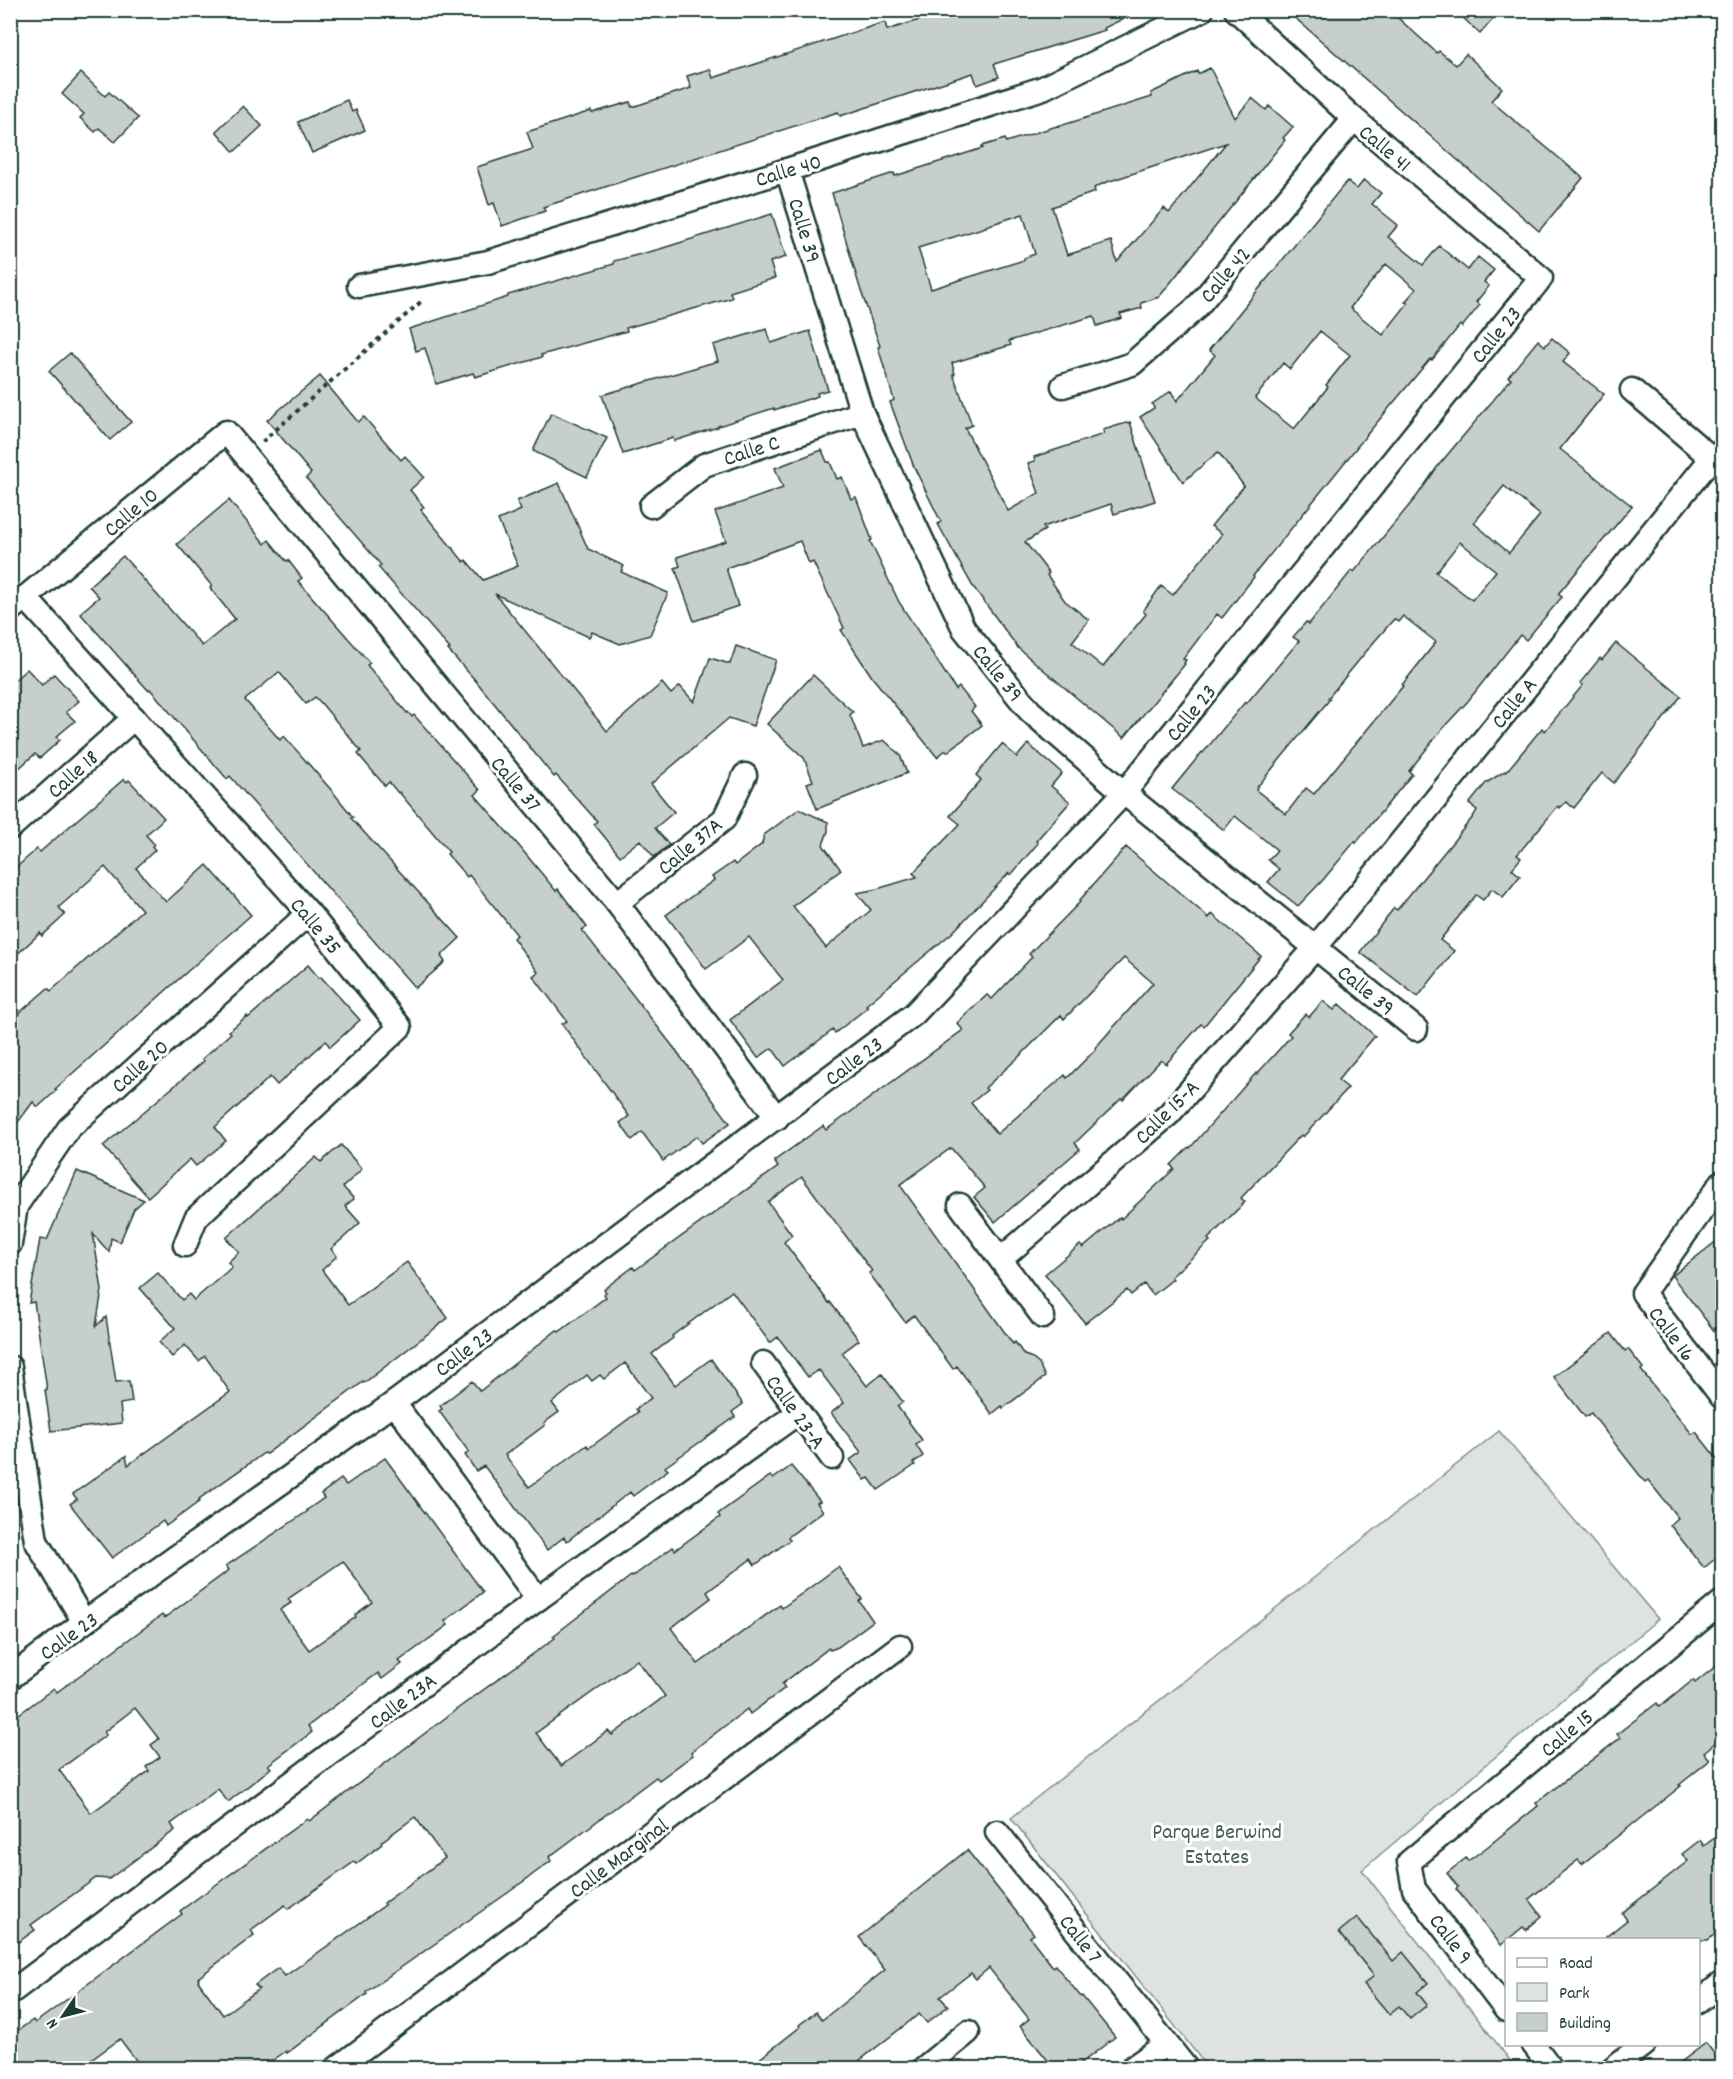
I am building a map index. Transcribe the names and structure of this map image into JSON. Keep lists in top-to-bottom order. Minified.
{"streets":{"street":["Calle 41","Calle 40","Calle 39","Calle 42","Calle 23","Calle C","Calle 10","Calle A","Calle 18","Calle 37","Calle 37A","Calle 35","Calle 20","Calle 15-A","Calle 16","Calle 23-A","Calle 23A","Calle 15","Calle Marginal","Calle 7","Calle 9"]},"crossings":[["Calle 41","Calle 42"],["Calle 41","Calle 23"],["Calle 40","Calle 39"],["Calle 39","Calle 23"],["Calle 39","Calle C"],["Calle 39","Calle A"],["Calle 39","Calle 15-A"],["Calle 23","Calle 37"],["Calle 10","Calle 37"],["Calle 10","Calle 35"],["Calle A","Calle 15-A"],["Calle 18","Calle 35"],["Calle 37","Calle 37A"],["Calle 35","Calle 20"],["Calle 23-A","Calle 23A"],["Calle 15","Calle 9"]],"parks":["Parque Berwind Estates"],"legend":["Road","Park","Building"],"north":"bottom left"}
